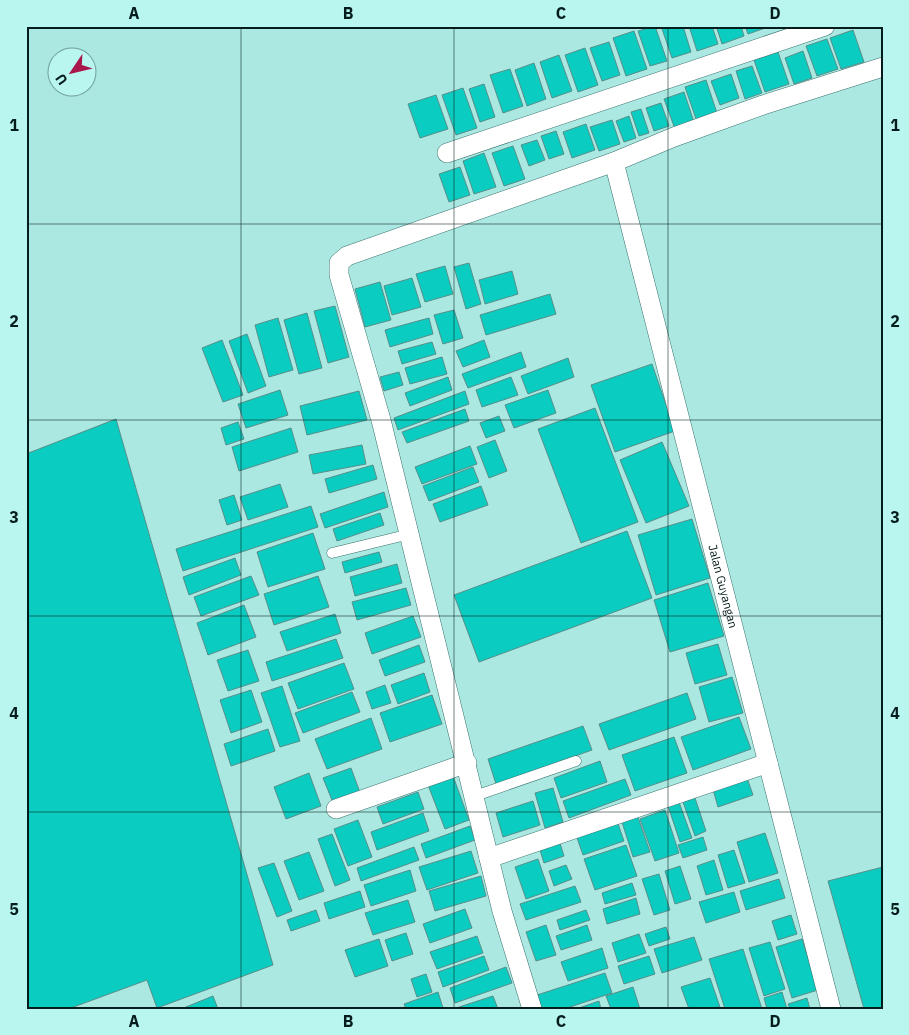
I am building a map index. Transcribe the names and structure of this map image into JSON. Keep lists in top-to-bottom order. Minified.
{"streets":{"street":["Jalan Guyangan"]},"north":"bottom left","grid":{"columns":["A","B","C","D"],"rows":["1","2","3","4","5"]}}
